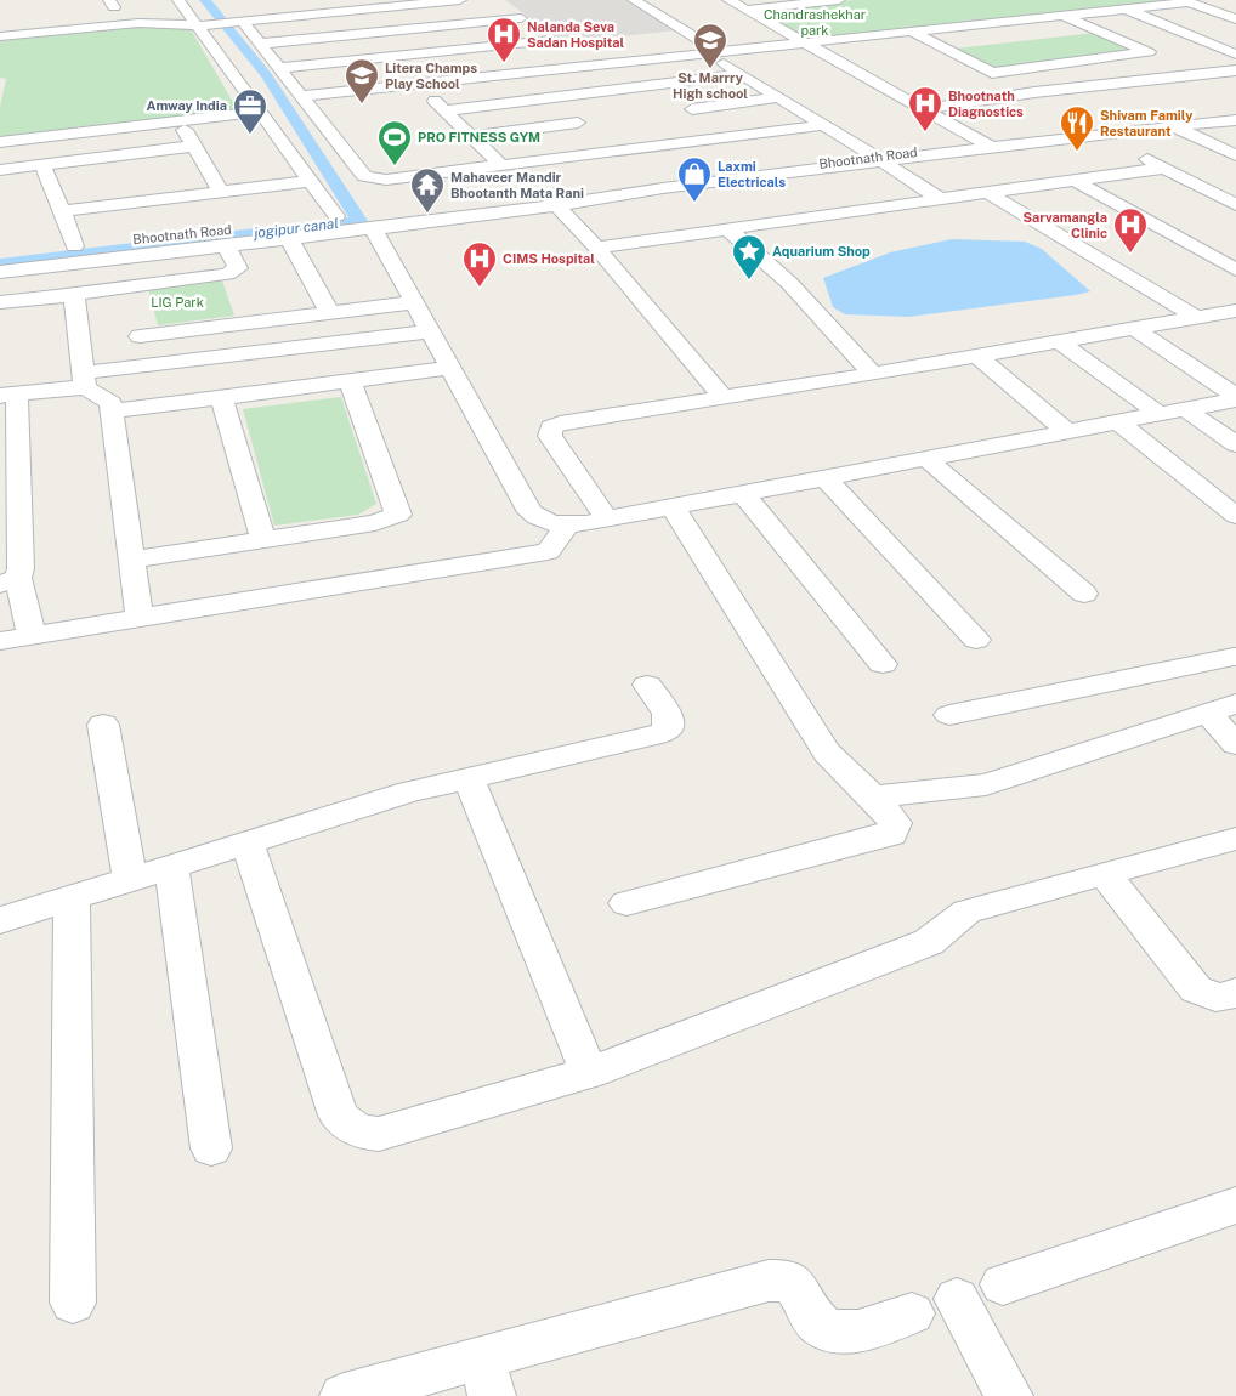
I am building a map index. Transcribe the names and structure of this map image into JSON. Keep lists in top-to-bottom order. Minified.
{"streets":{"street":["Bhootnath Road"]},"water":["jogipur canal"],"parks":["Chandrashekhar park","LIG Park"],"places":{"hospital":["Nalanda Seva Sadan Hospital","Bhootnath Diagnostics","Sarvamangla Clinic","CIMS Hospital"],"school or university":["St. Marrry High school","Litera Champs Play School"],"office":["Amway India"],"restaurant":["Shivam Family Restaurant"],"sports":["PRO FITNESS GYM"],"shop":["Laxmi Electricals"],"temple":["Mahaveer Mandir Bhootanth Mata Rani"],"place":["Aquarium Shop"]}}
